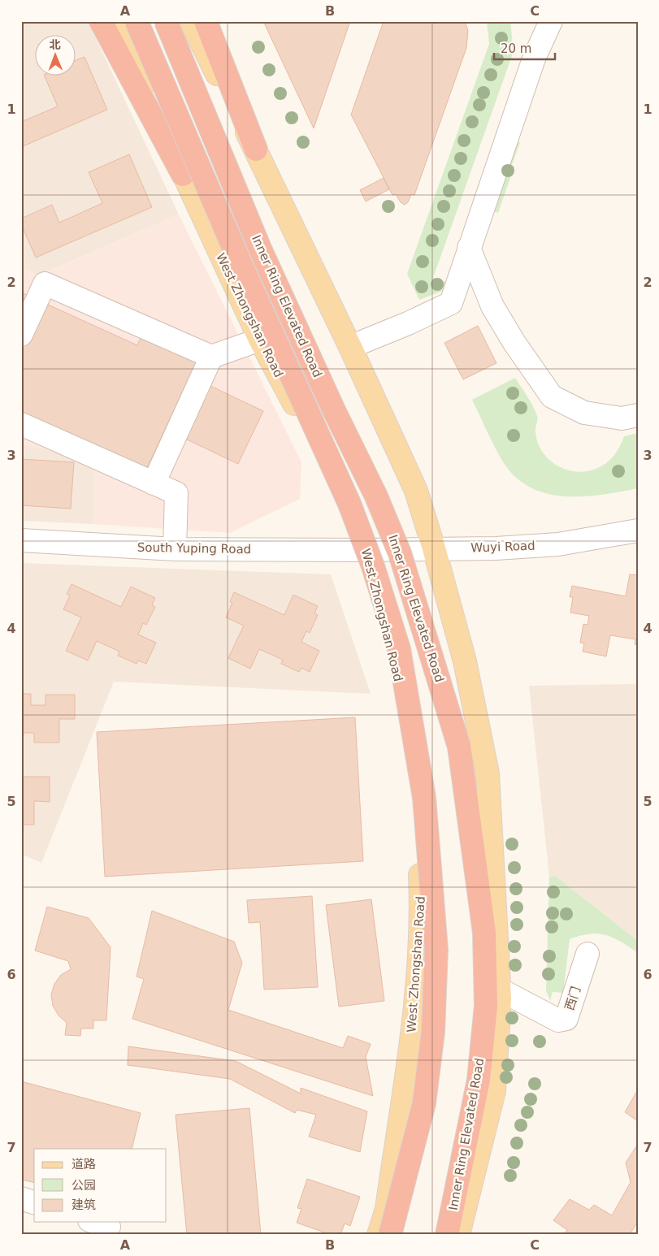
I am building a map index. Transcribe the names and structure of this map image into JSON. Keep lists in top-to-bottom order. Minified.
{"streets":{"highway":["Inner Ring Elevated Road"],"main road":["West Zhongshan Road"],"street":["Wuyi Road","South Yuping Road","西门"]},"crossings":[["West Zhongshan Road","Wuyi Road"],["West Zhongshan Road","South Yuping Road"],["Wuyi Road","South Yuping Road"]],"legend":["道路","公园","建筑"],"scale_bar":"20 m","north":"top","grid":{"columns":["A","B","C"],"rows":["1","2","3","4","5","6","7"]}}
